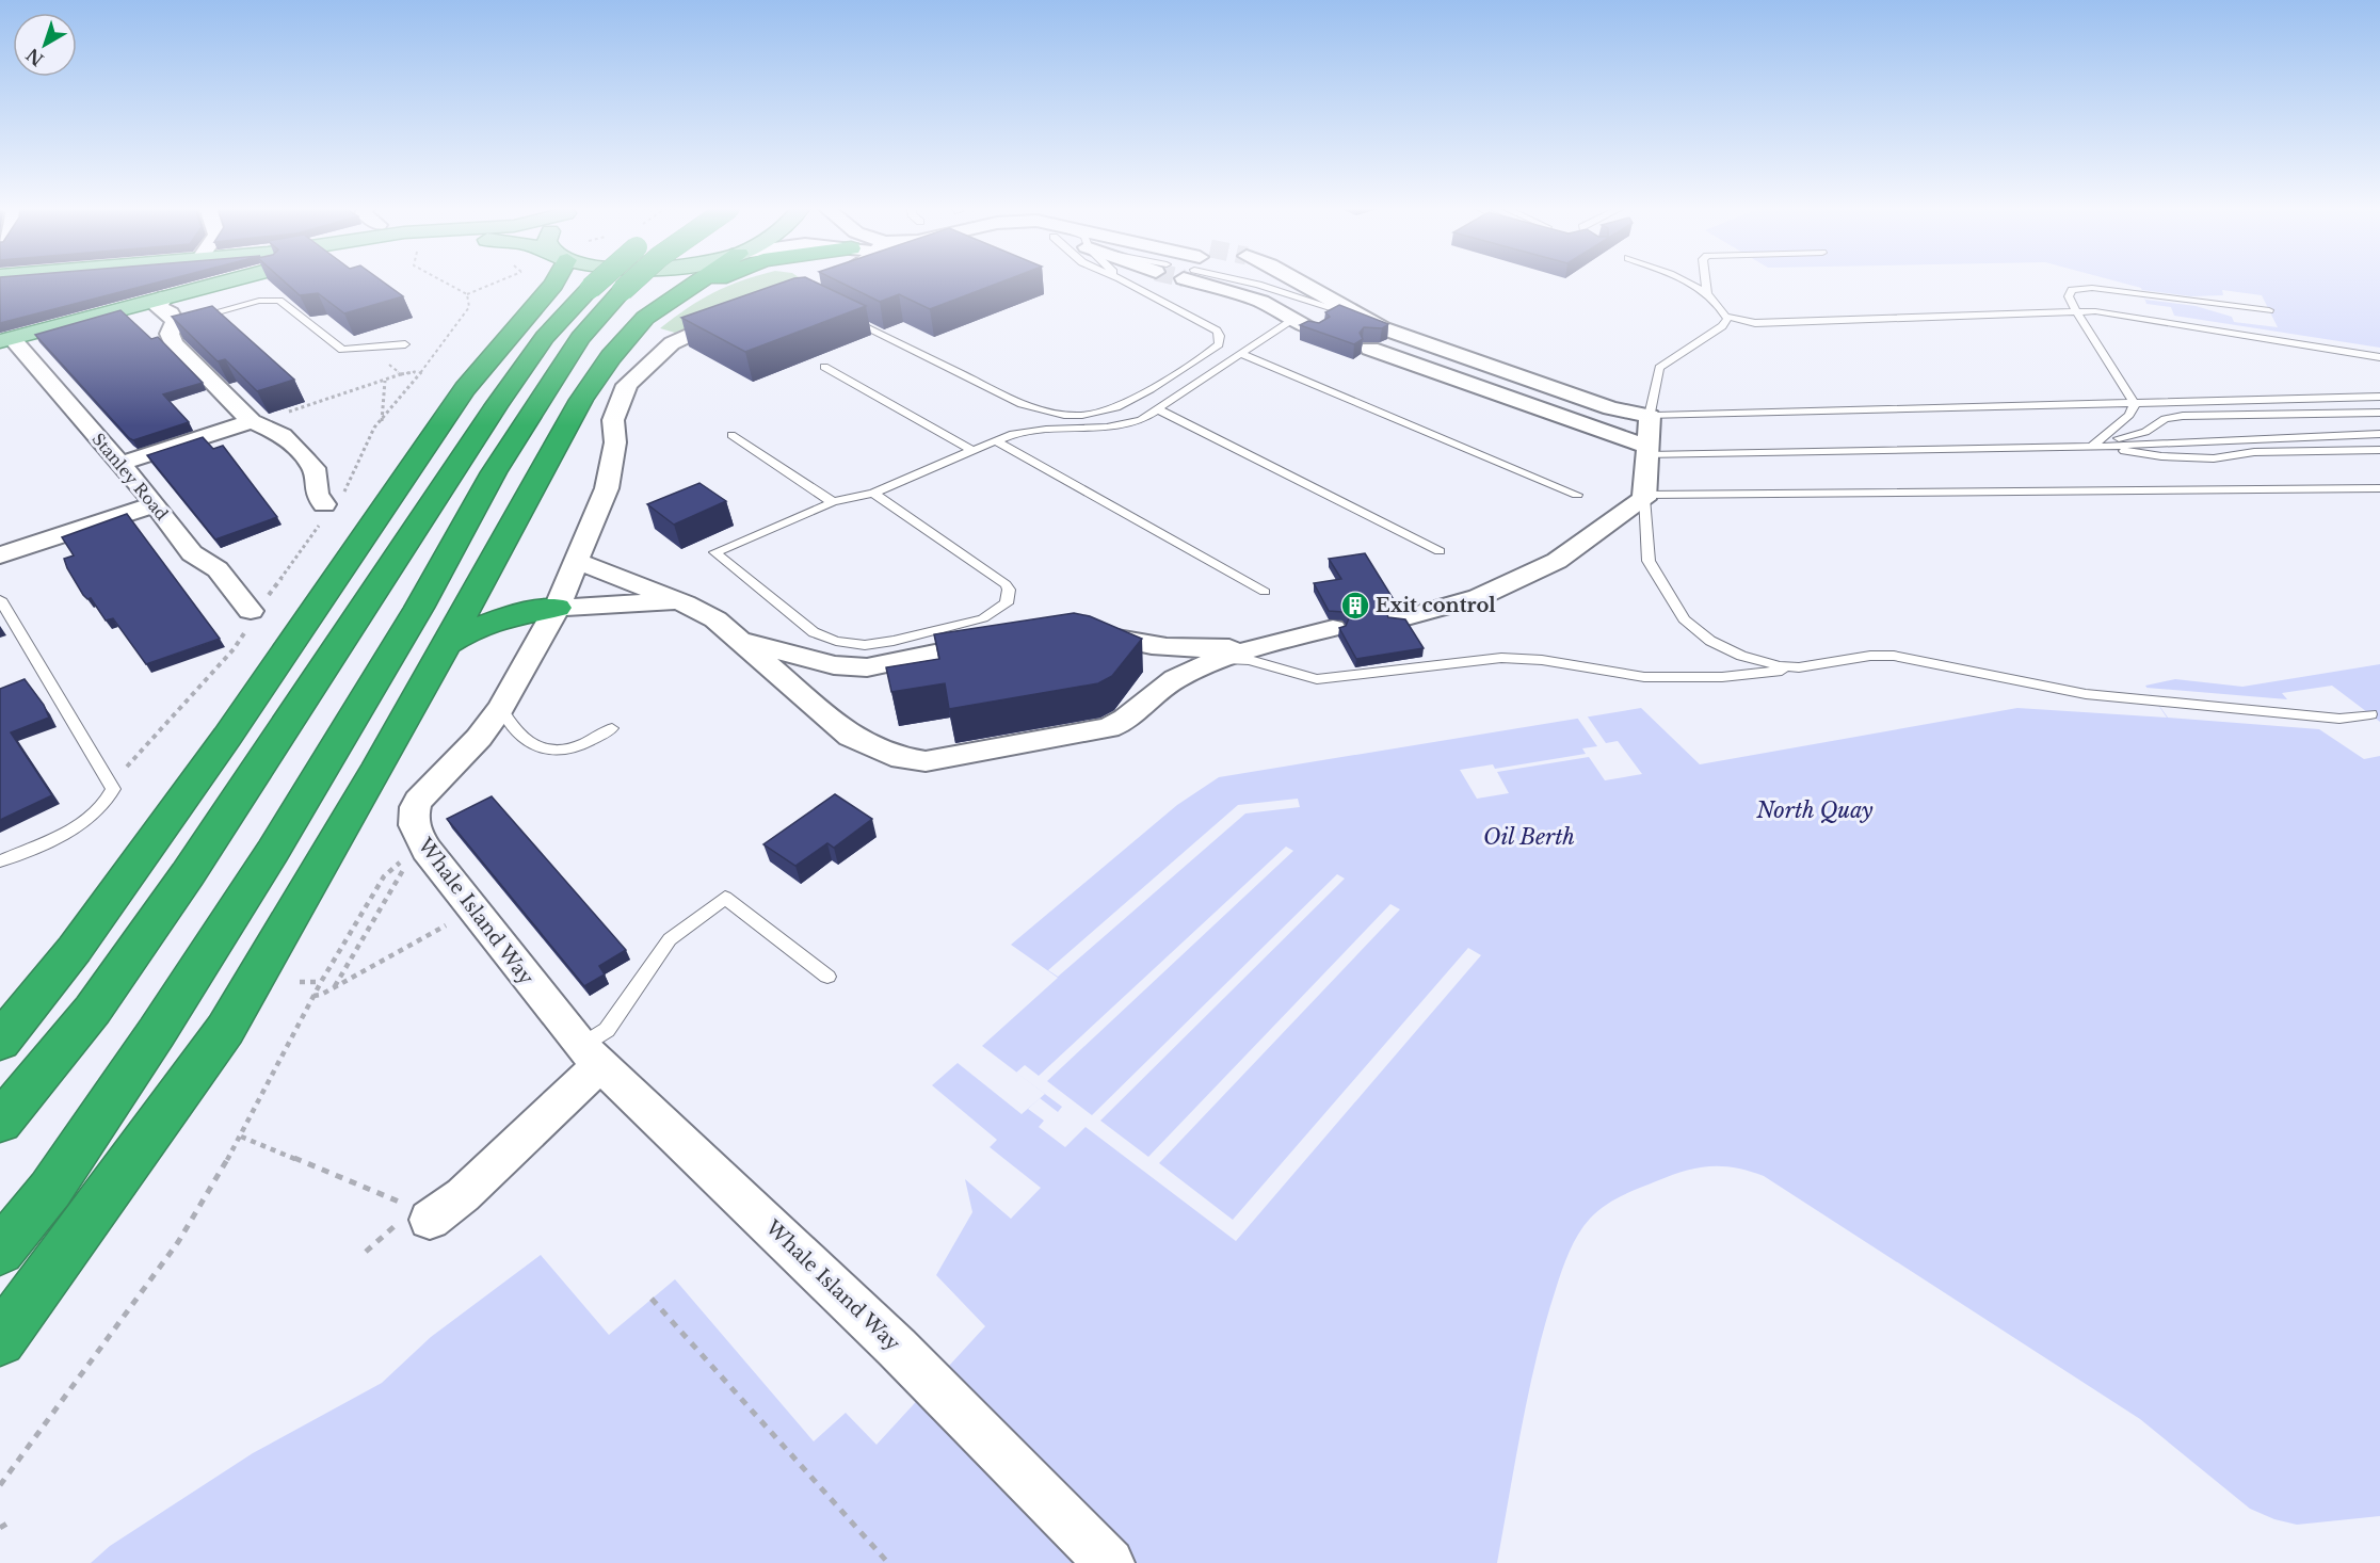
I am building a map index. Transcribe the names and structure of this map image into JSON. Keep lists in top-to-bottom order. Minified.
{"streets":{"street":["Stanley Road","Whale Island Way"]},"water":["North Quay","Oil Berth"],"places":{"building":["Exit control"]},"north":"bottom left"}
